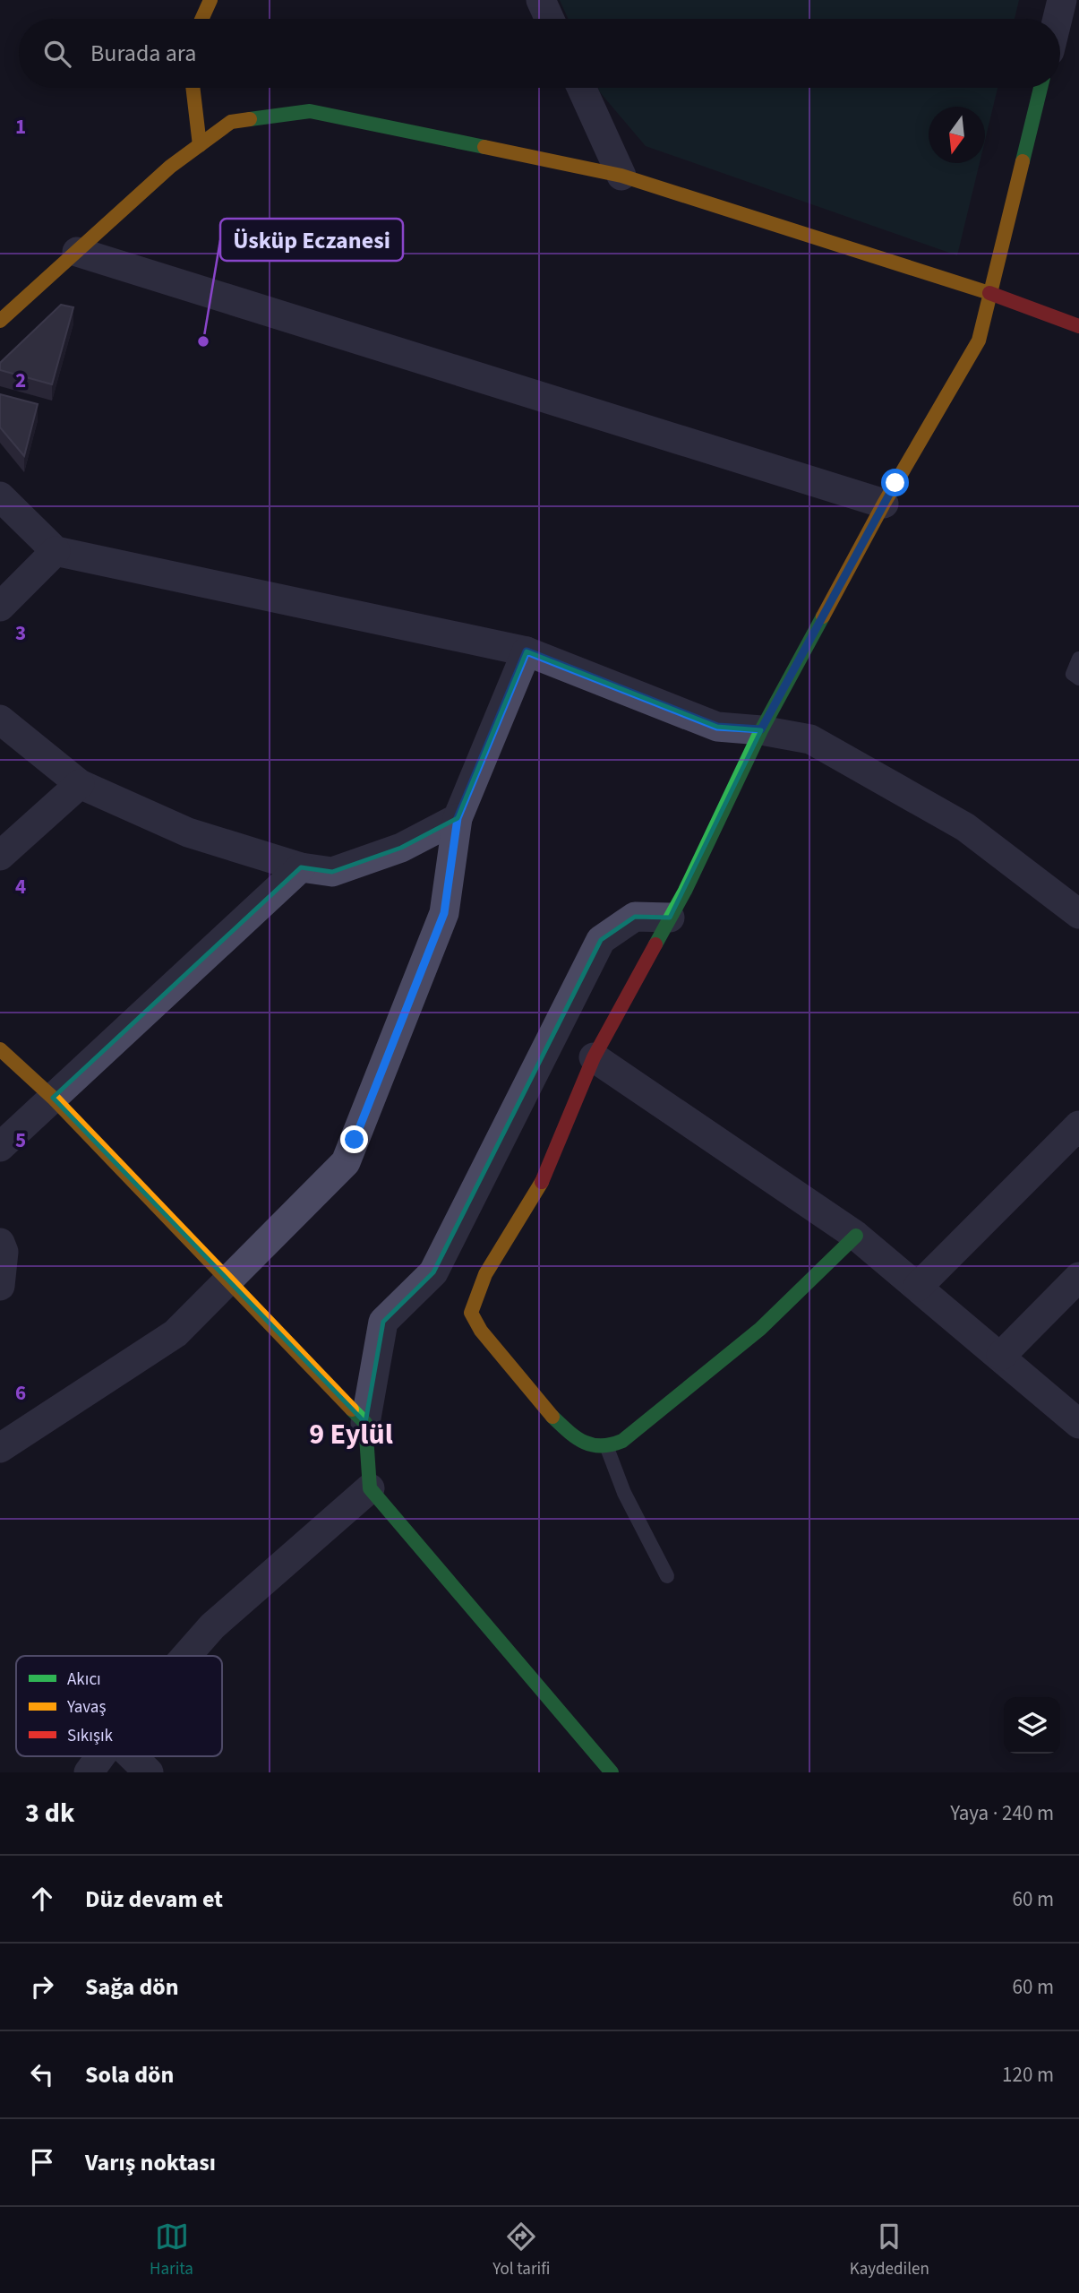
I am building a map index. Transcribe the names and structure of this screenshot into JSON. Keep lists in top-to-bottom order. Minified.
{"districts":["9 Eylül"],"places":["Üsküp Eczanesi"],"legend":["Akıcı","Yavaş","Sıkışık"],"north":"bottom","page":{"search":"Burada ara","heading":["3 dk","Yaya · 240 m"],"list":[["Düz devam et","60 m"],["Sağa dön","60 m"],["Sola dön","120 m"],"Varış noktası"],"nav":["Harita","Yol tarifi","Kaydedilen"]},"grid":{"rows":["1","2","3","4","5","6"]}}
